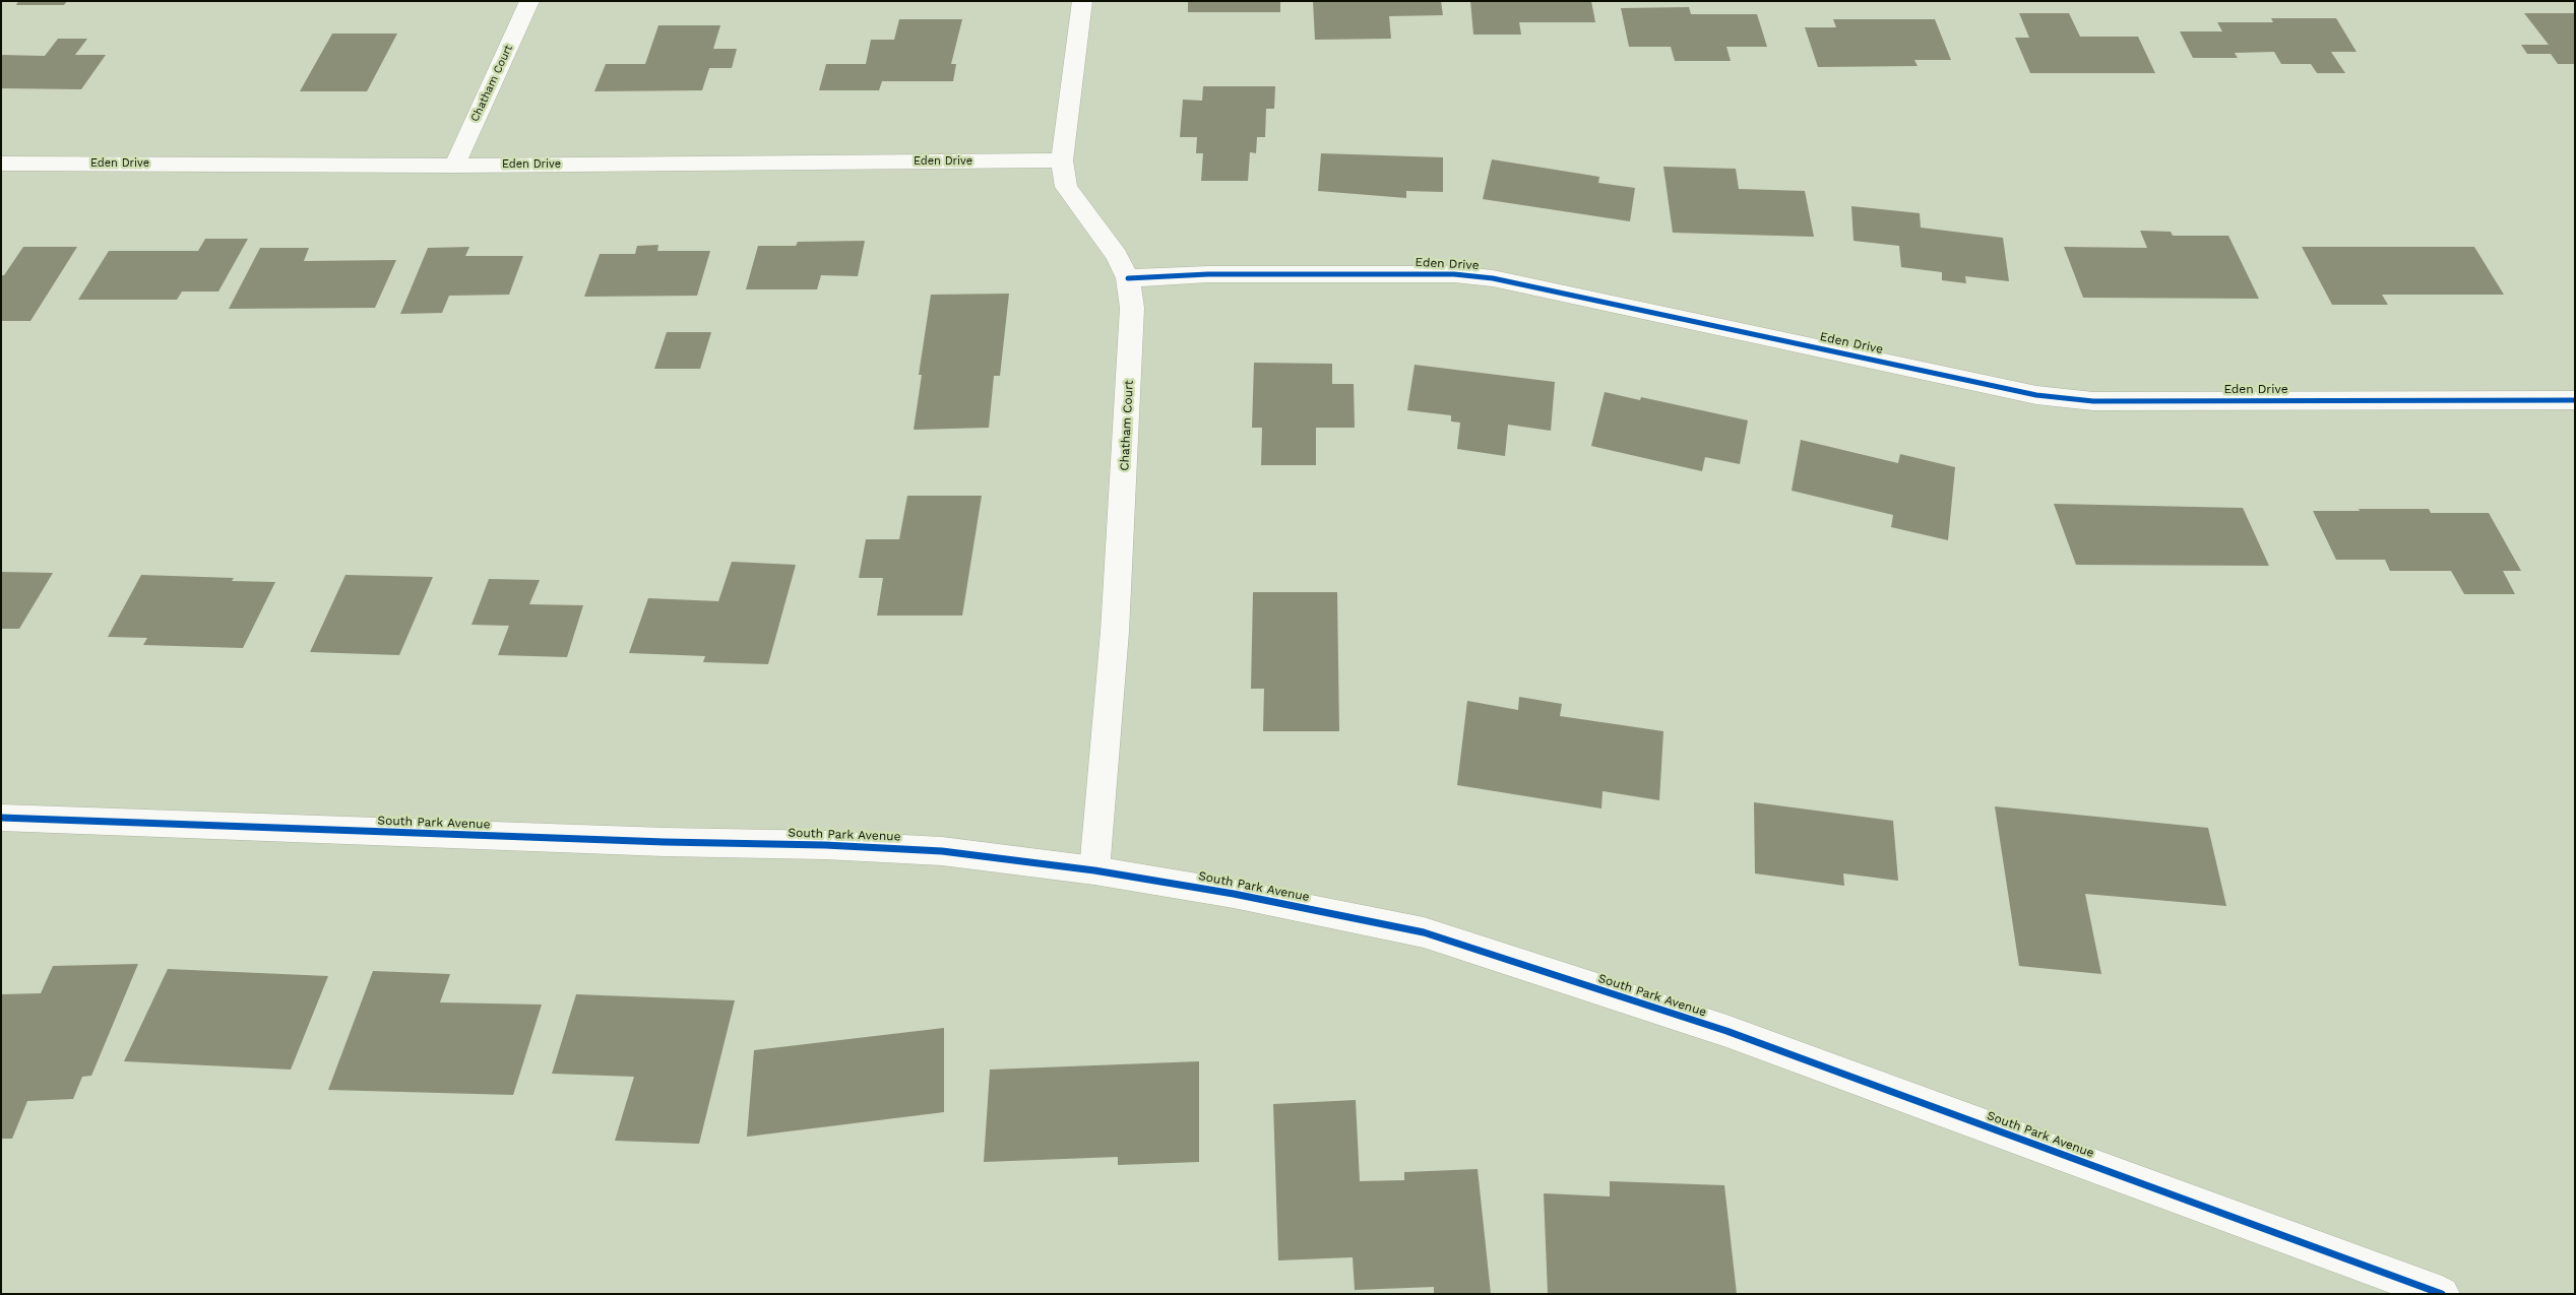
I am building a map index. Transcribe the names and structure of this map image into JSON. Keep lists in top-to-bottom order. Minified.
{"streets":{"street":["Chatham Court","Eden Drive","South Park Avenue"]},"crossings":[["Chatham Court","Eden Drive"],["Chatham Court","South Park Avenue"]]}
